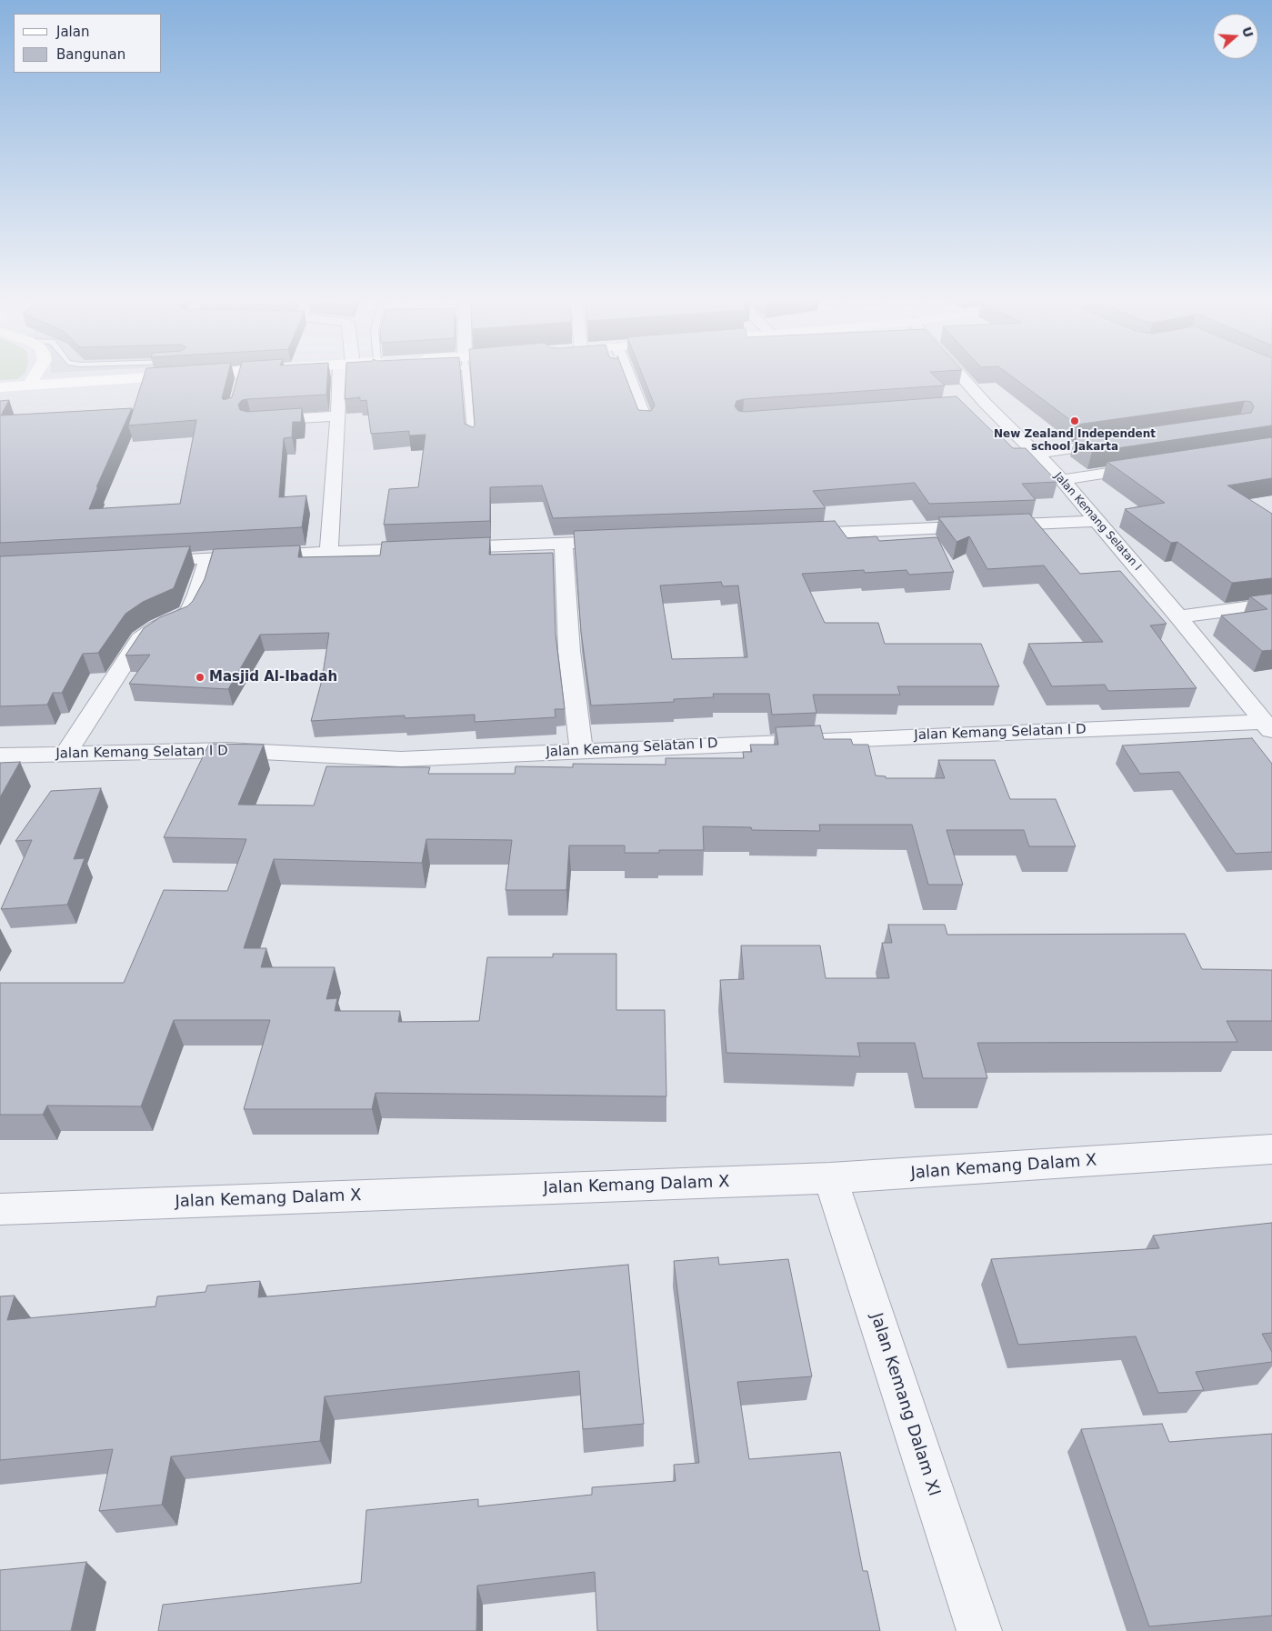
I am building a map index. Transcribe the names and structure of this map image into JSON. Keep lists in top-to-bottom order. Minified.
{"streets":{"street":["Jalan Kemang Selatan I","Jalan Kemang Selatan I D","Jalan Kemang Dalam X","Jalan Kemang Dalam XI"]},"crossings":[["Jalan Kemang Selatan I","Jalan Kemang Selatan I D"],["Jalan Kemang Dalam X","Jalan Kemang Dalam XI"]],"places":["New Zealand Independent school Jakarta","Masjid Al-Ibadah"],"legend":["Jalan","Bangunan"],"north":"right"}
